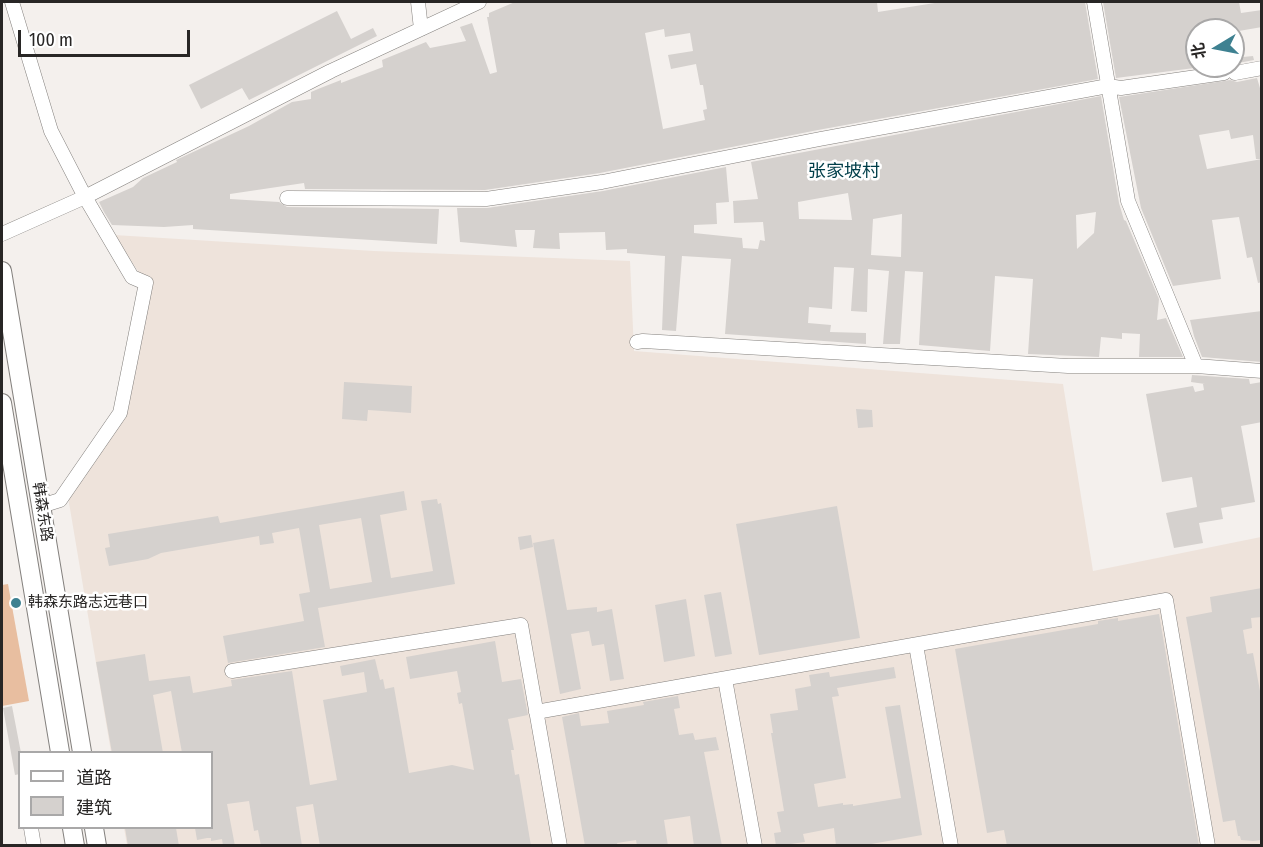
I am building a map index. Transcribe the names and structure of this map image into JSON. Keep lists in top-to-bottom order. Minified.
{"streets":{"main road":["韩森东路"]},"districts":["张家坡村"],"places":["韩森东路志远巷口"],"legend":["道路","建筑"],"scale_bar":"100 m","north":"left"}
